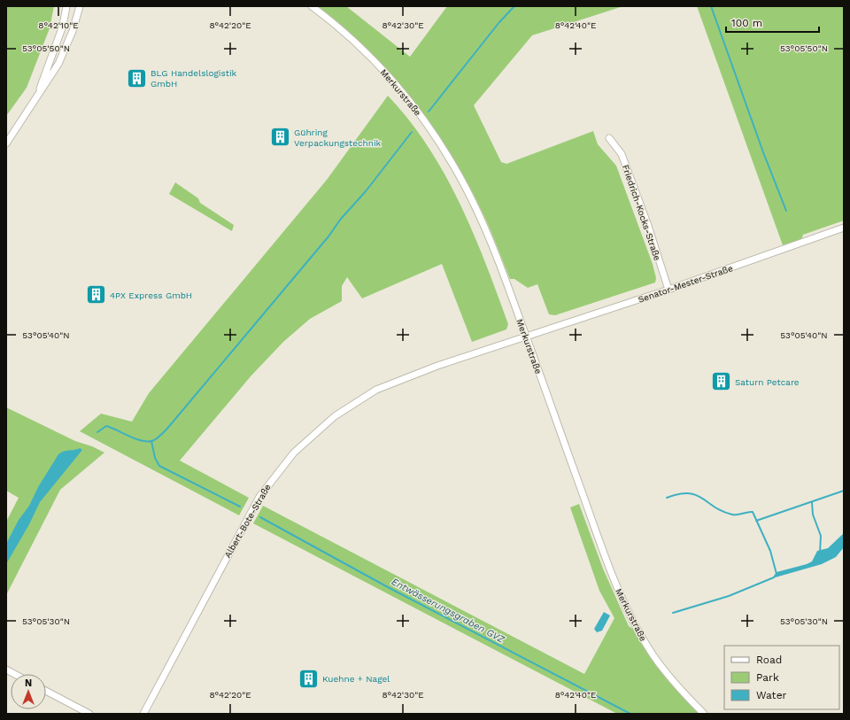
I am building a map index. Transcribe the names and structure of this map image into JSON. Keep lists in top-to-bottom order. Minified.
{"streets":{"street":["Merkurstraße","Friedrich-Kocks-Straße","Senator-Mester-Straße","Albert-Bote-Straße"]},"crossings":[["Merkurstraße","Senator-Mester-Straße"],["Merkurstraße","Albert-Bote-Straße"],["Friedrich-Kocks-Straße","Senator-Mester-Straße"],["Senator-Mester-Straße","Albert-Bote-Straße"]],"water":["Entwässerungsgraben GVZ"],"places":{"building":["BLG Handelslogistik GmbH","Gühring Verpackungstechnik","4PX Express GmbH","Saturn Petcare","Kuehne + Nagel"]},"legend":["Road","Park","Water"],"scale_bar":"100 m","north":"top","coordinates":["8°42'10\"E","8°42'20\"E","8°42'30\"E","8°42'40\"E","53°05'50\"N","53°05'40\"N","53°05'30\"N"]}
